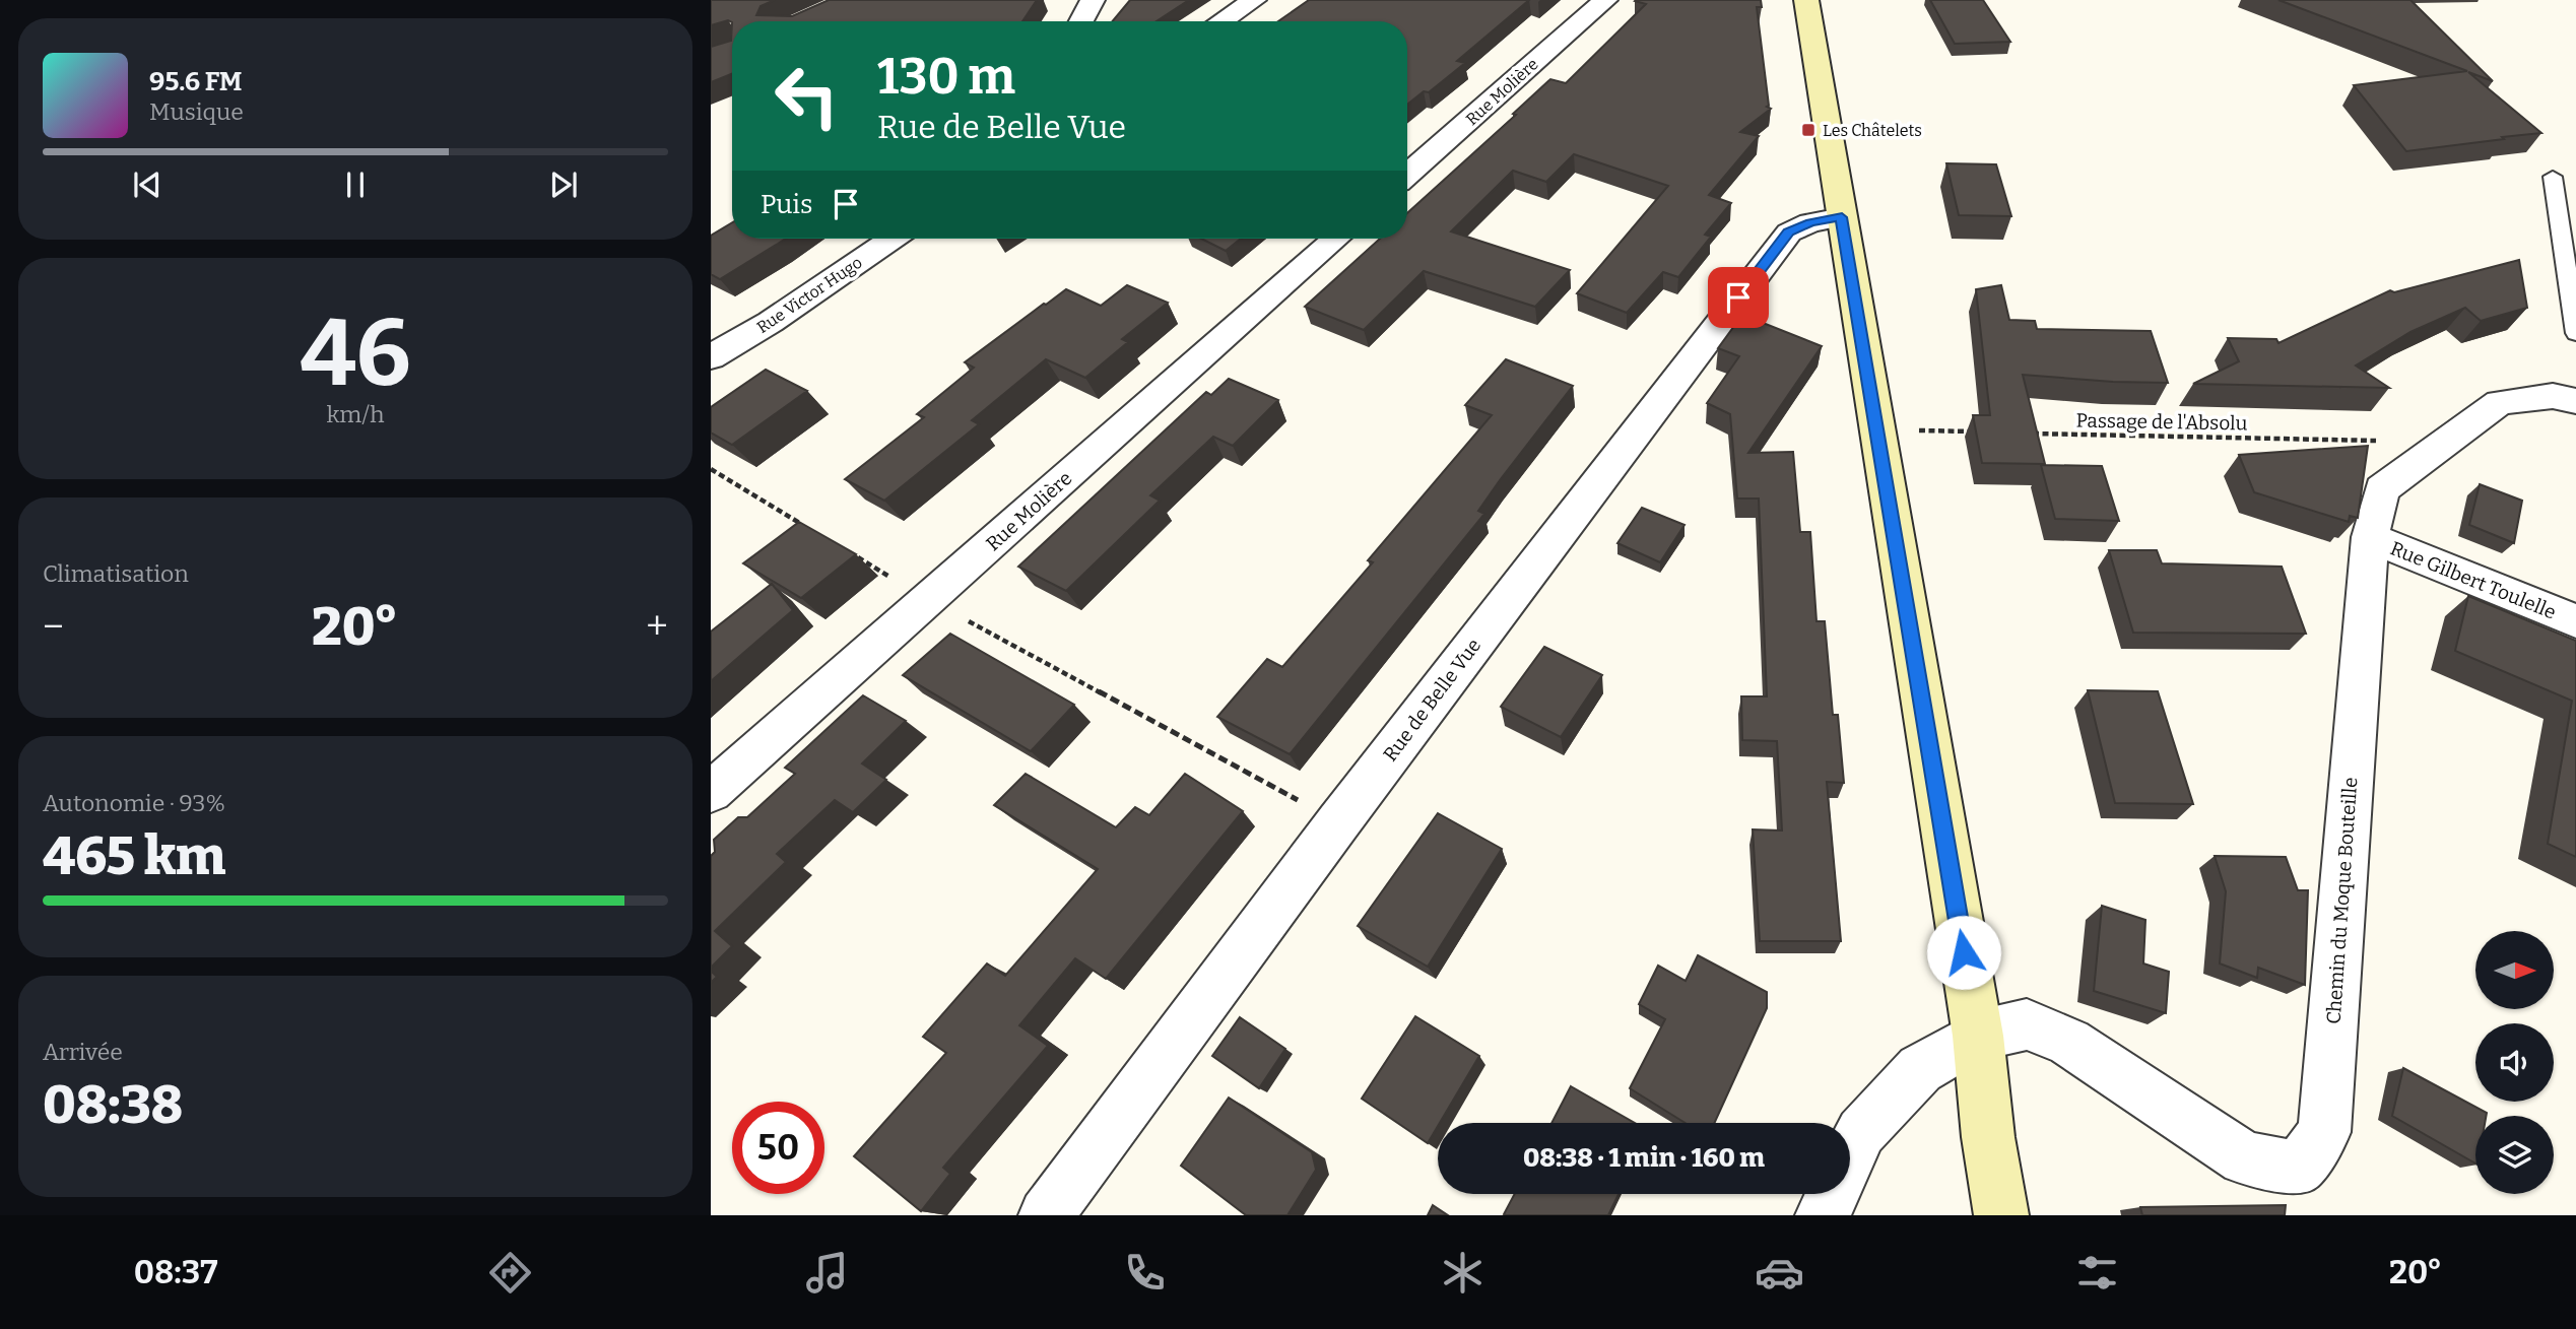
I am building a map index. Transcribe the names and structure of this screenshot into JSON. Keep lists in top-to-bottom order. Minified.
{"streets":{"street":["Rue Molière","Rue Victor Hugo","Rue Gilbert Toulelle","Rue de Belle Vue","Chemin du Moque Bouteille"],"path":["Passage de l'Absolu"]},"crossings":[["Passage de l'Absolu","Chemin du Moque Bouteille"],["Rue Gilbert Toulelle","Chemin du Moque Bouteille"]],"places":{"transit":["Les Châtelets"]},"north":"right","page":{"turn":["130 m","Rue de Belle Vue"],"song":["95.6 FM","Musique"],"then":"Puis","tile":[["46","km/h"],"Climatisation",["Autonomie · 93%","465 km"],["Arrivée","08:38"]],"heat":["−","20°","+"],"limit":"50","trip":"08:38 · 1 min · 160 m","tabs":["08:37","20°"]}}
